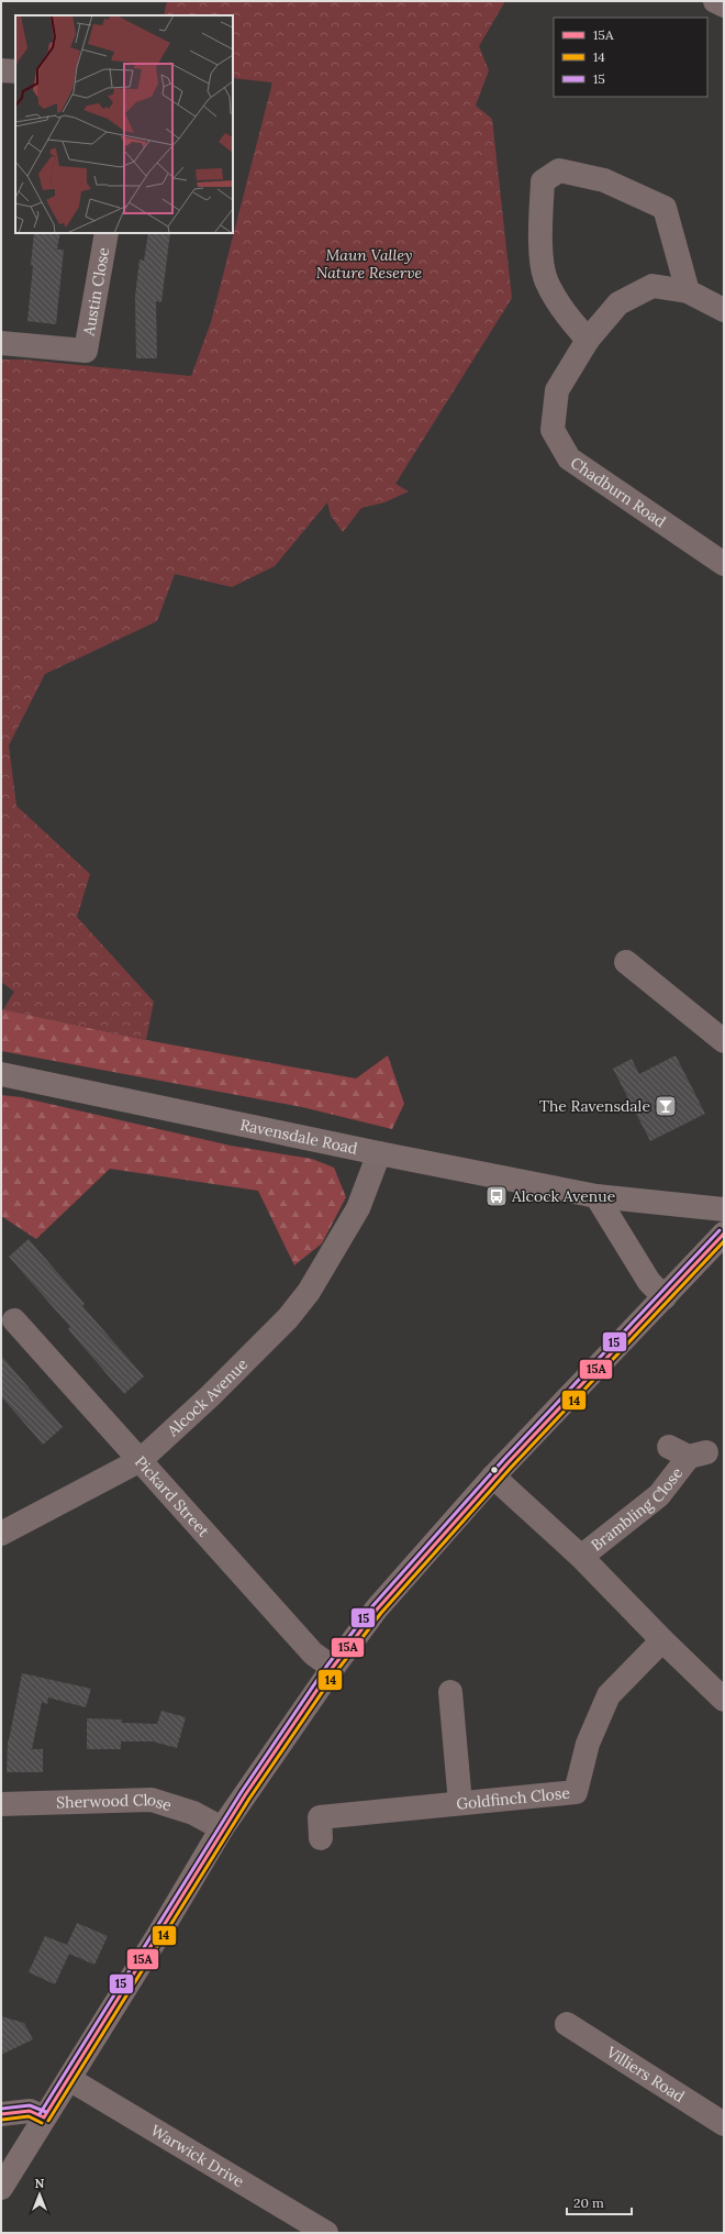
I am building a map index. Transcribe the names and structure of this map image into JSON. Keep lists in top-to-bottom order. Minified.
{"streets":{"main road":["Ravensdale Road"],"street":["Austin Close","Chadburn Road","Alcock Avenue","Pickard Street","Brambling Close","Goldfinch Close","Sherwood Close","Villiers Road","Warwick Drive"]},"crossings":[["Ravensdale Road","Alcock Avenue"],["Alcock Avenue","Pickard Street"]],"parks":["Maun Valley Nature Reserve"],"places":{"bar":["The Ravensdale"],"bus stop":["Alcock Avenue"]},"lines":["transit line 15","transit line 15A","transit line 14"],"legend":["15A","14","15"],"scale_bar":"20 m","north":"top"}
